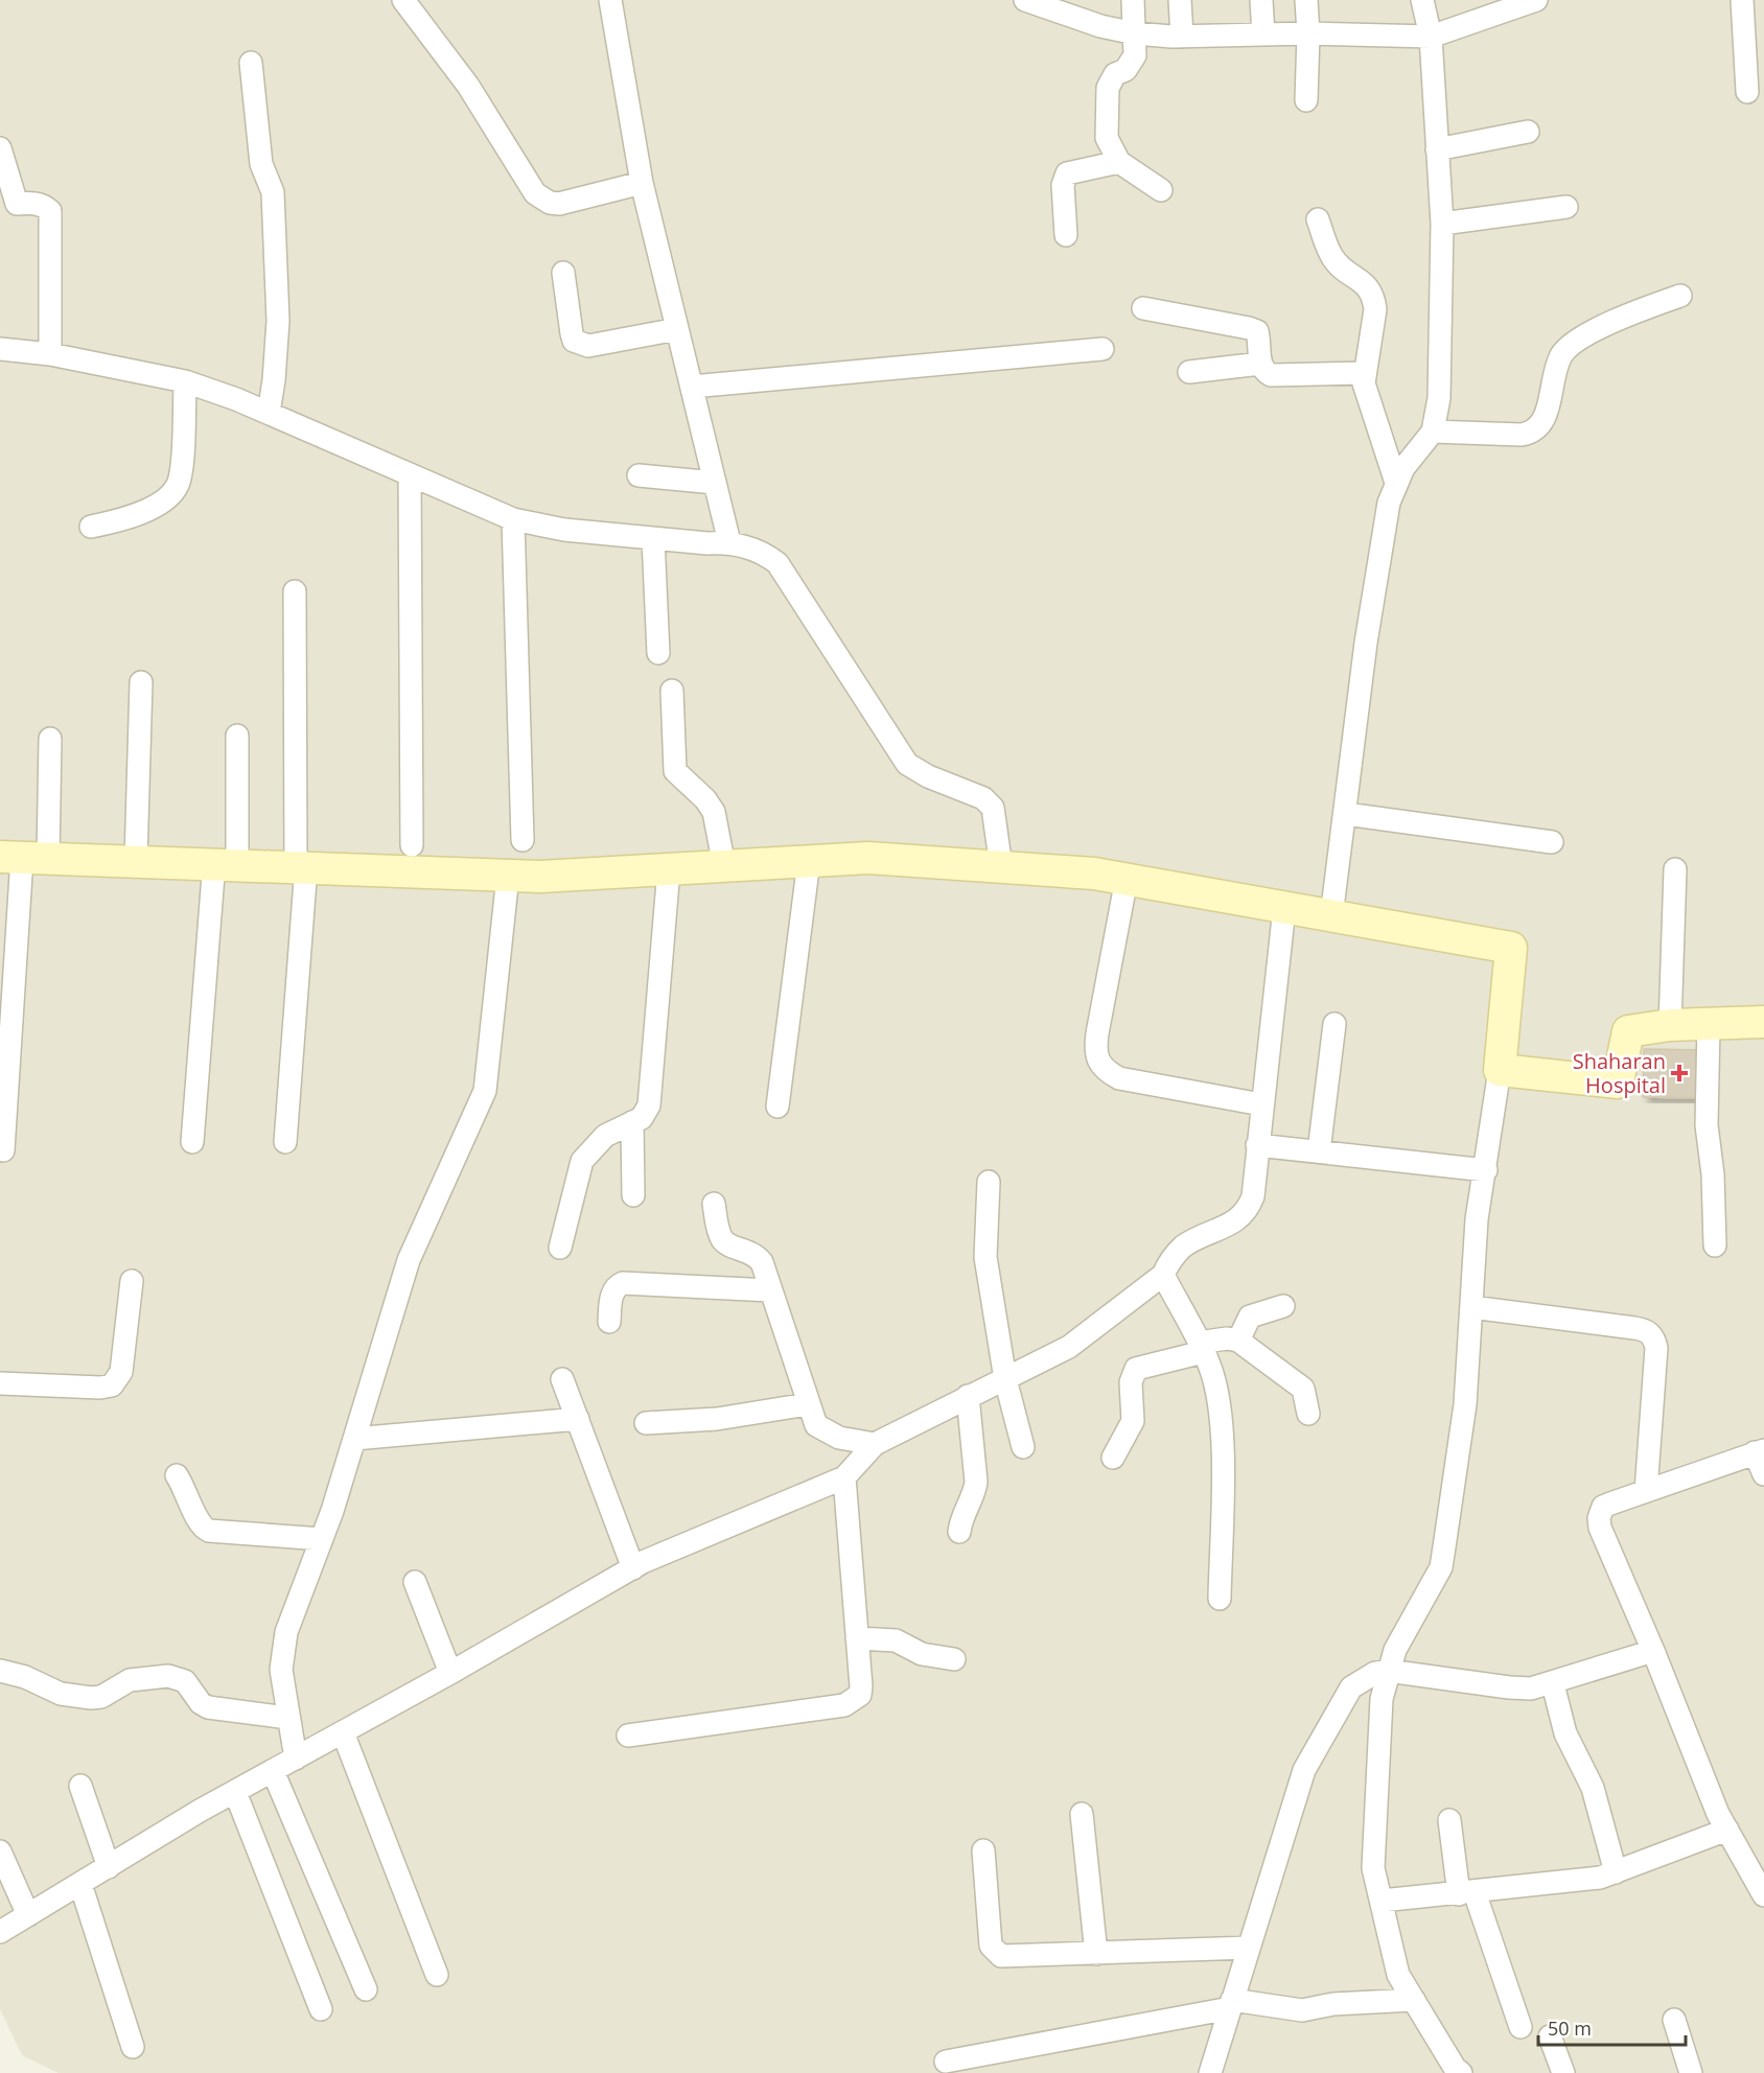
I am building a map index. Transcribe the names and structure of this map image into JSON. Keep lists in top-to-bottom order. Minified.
{"places":{"health":["Shaharan Hospital"]},"scale_bar":"50 m"}
